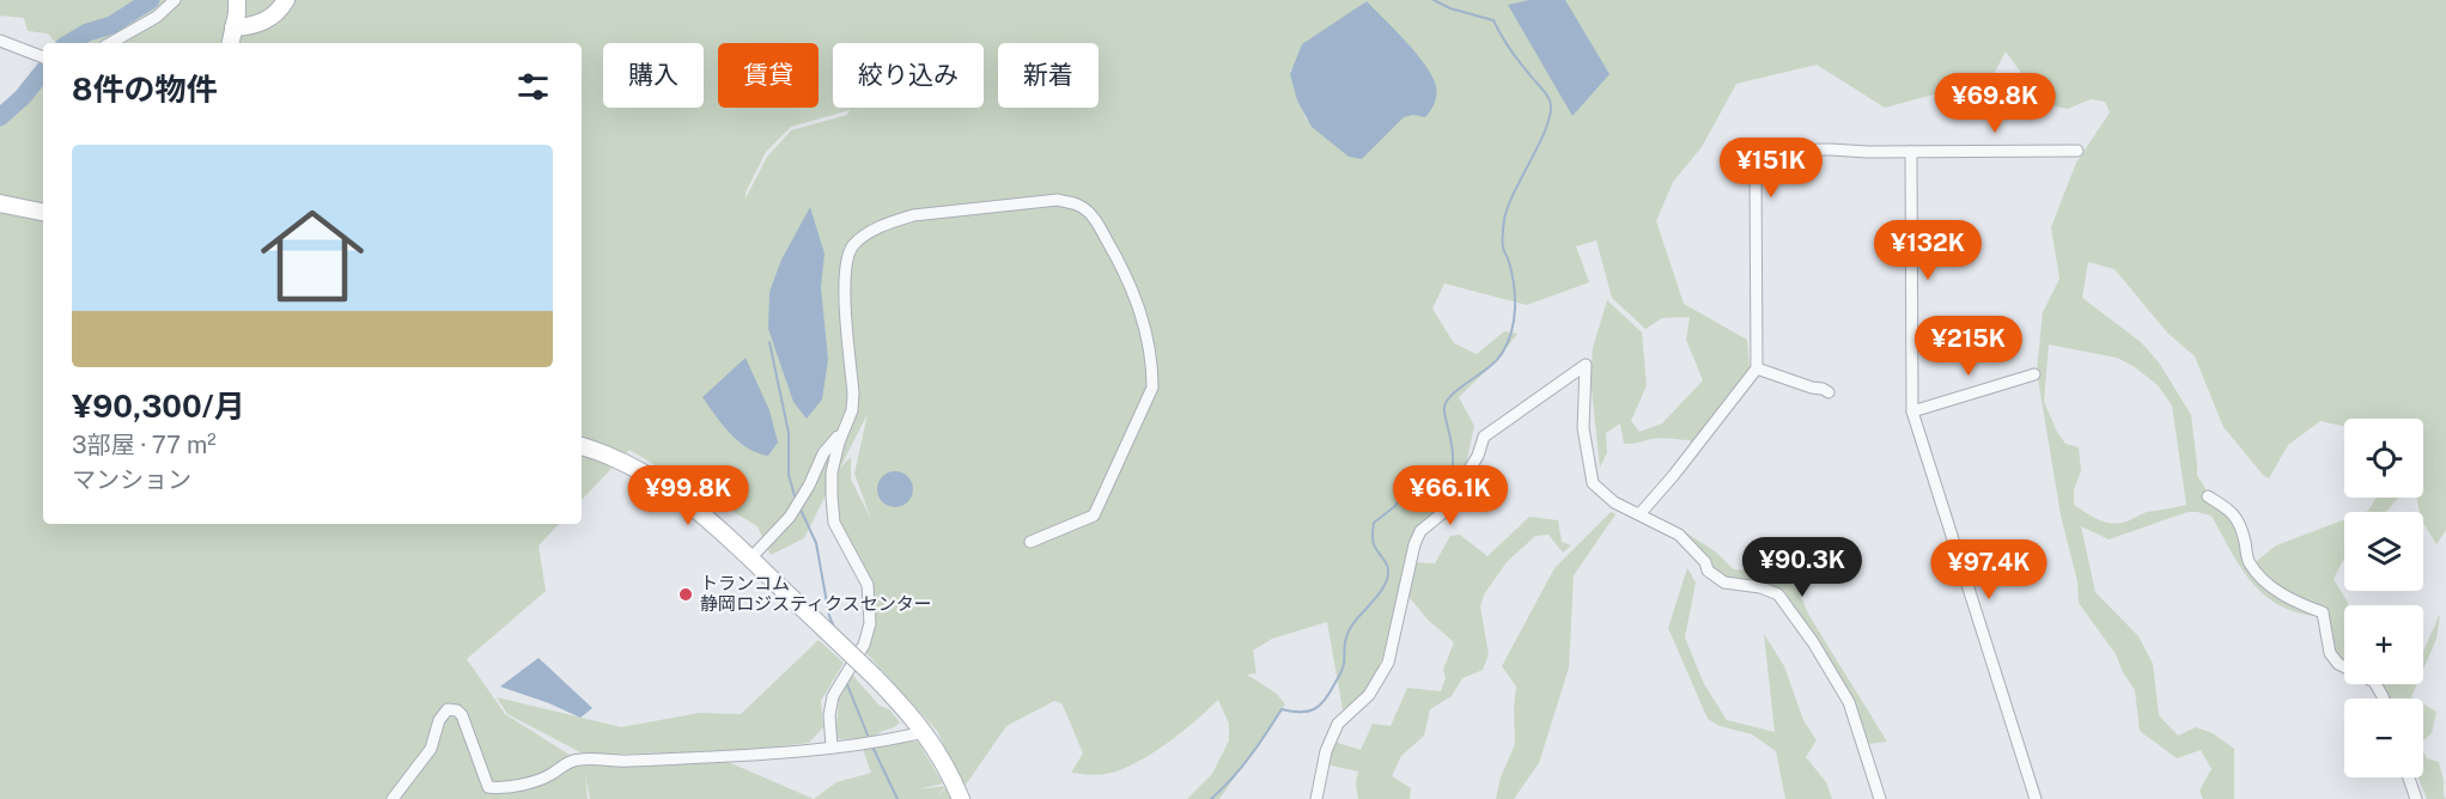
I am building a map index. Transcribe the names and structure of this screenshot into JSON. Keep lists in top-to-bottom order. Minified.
{"places":["トランコム 静岡ロジスティクスセンター"],"page":{"chip":["購入","賃貸","絞り込み","新着"],"heading":"8件の物件","price":["¥69.8K","¥151K","¥132K","¥215K","¥99.8K","¥66.1K","¥90.3K","¥97.4K"],"list":[{"name":"¥90,300/月","note":"3部屋 · 77 m² · マンション"}],"map_buttons":["+","−"]}}
